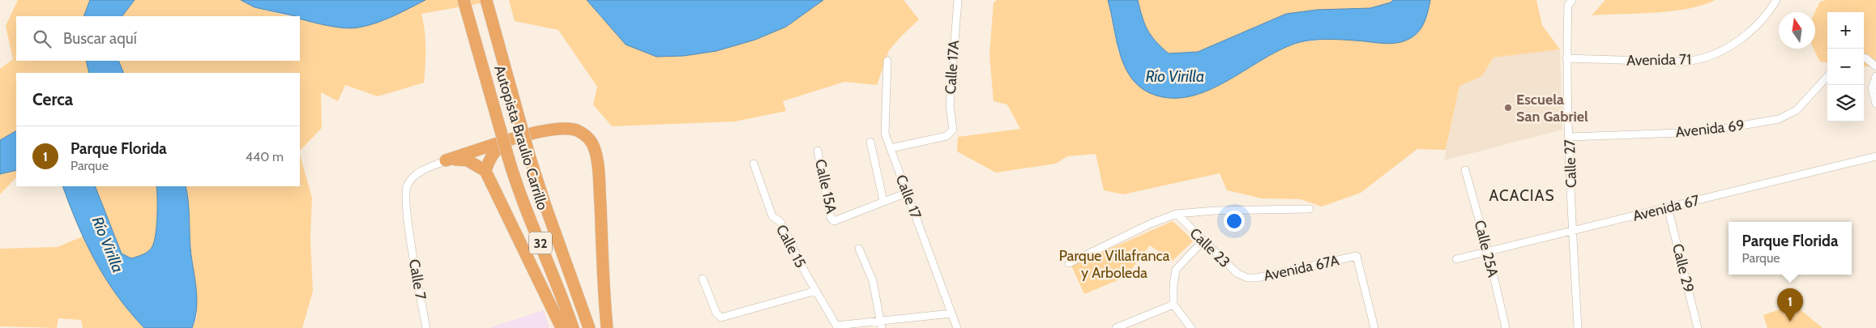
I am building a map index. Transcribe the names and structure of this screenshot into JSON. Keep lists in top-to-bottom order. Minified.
{"streets":{"highway":["Autopista Braulio Carrillo","32"],"street":["Avenida 71","Calle 17A","Avenida 69","Calle 27","Calle 15A","Calle 17","Avenida 67","Calle 15","Calle 23","Calle 25A","Avenida 67A","Calle 29","Calle 7"]},"crossings":[["Avenida 71","Calle 27"],["Calle 17A","Calle 17"],["Avenida 69","Calle 27"],["Calle 27","Avenida 67"],["Avenida 67","Calle 25A"],["Avenida 67","Calle 29"],["Calle 23","Avenida 67A"]],"districts":["ACACIAS"],"water":["Río Virilla"],"parks":["Parque Villafranca y Arboleda"],"places":["Escuela San Gabriel"],"north":"top","page":{"map_buttons":["+","−"],"search":"Buscar aquí","heading":"Cerca","list":[{"mark":"1","name":"Parque Florida","note":"Parque","value":"440 m"}],"popup":["Parque Florida","Parque"],"pins":"1"}}
